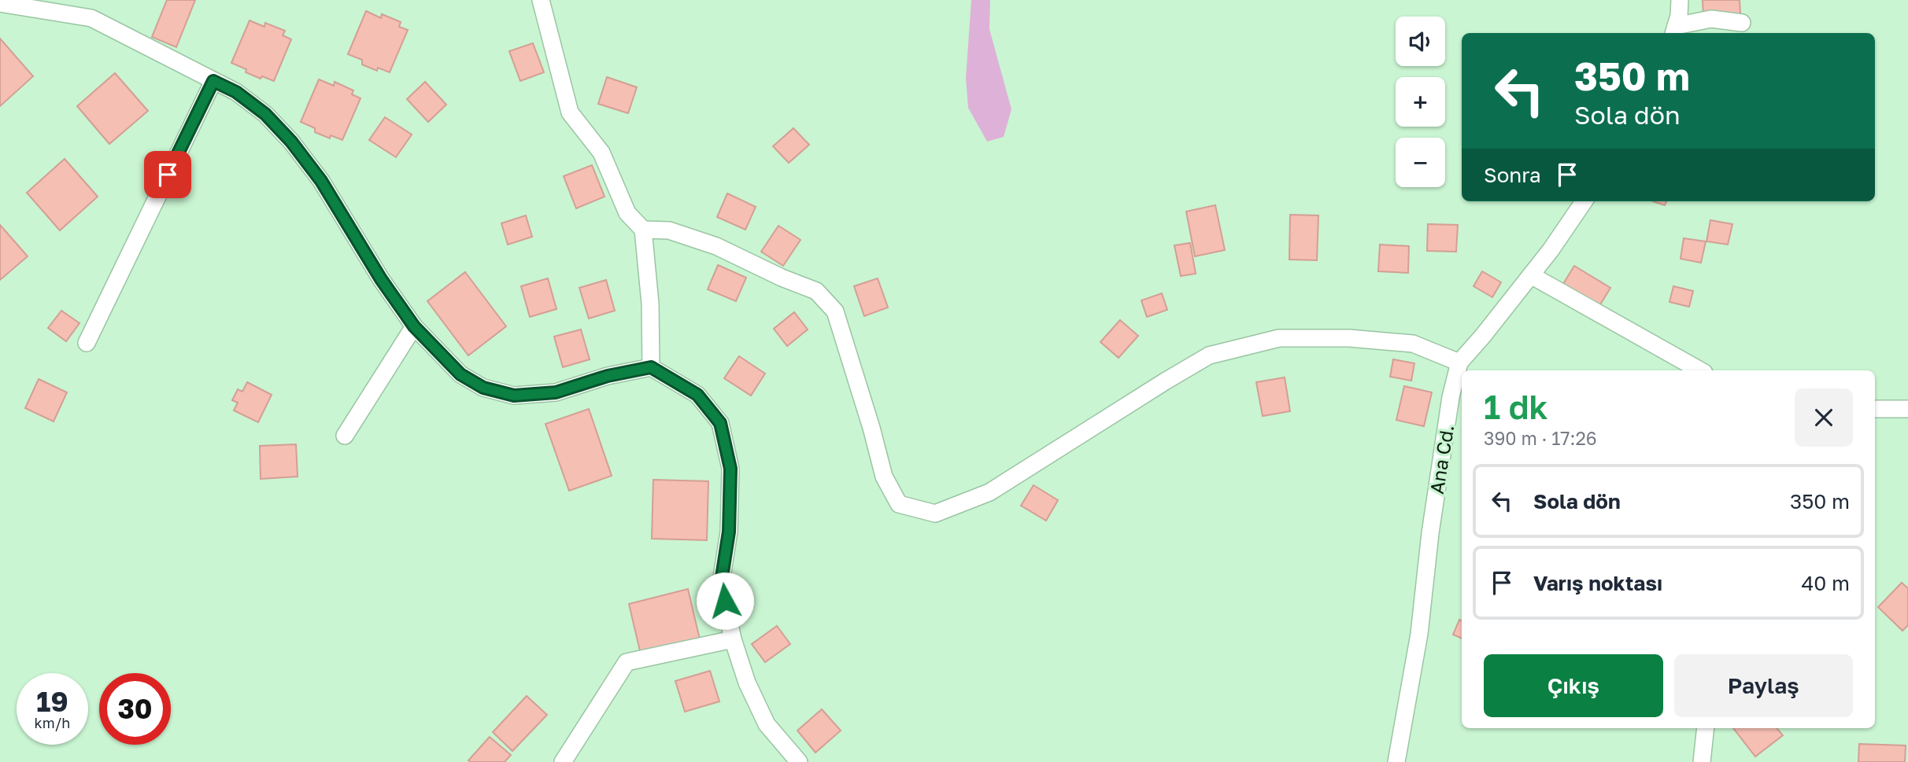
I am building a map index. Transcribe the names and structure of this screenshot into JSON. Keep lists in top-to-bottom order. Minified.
{"streets":{"street":["Ana Cd."]},"page":{"map_buttons":["+","−"],"turn":["350 m","Sola dön"],"then":"Sonra","heading":["1 dk","390 m · 17:26"],"list":[{"name":"Sola dön","value":"350 m"},{"name":"Varış noktası","value":"40 m"}],"buttons":["Çıkış","Paylaş"],"speed":"19 km/h","limit":"30"}}
